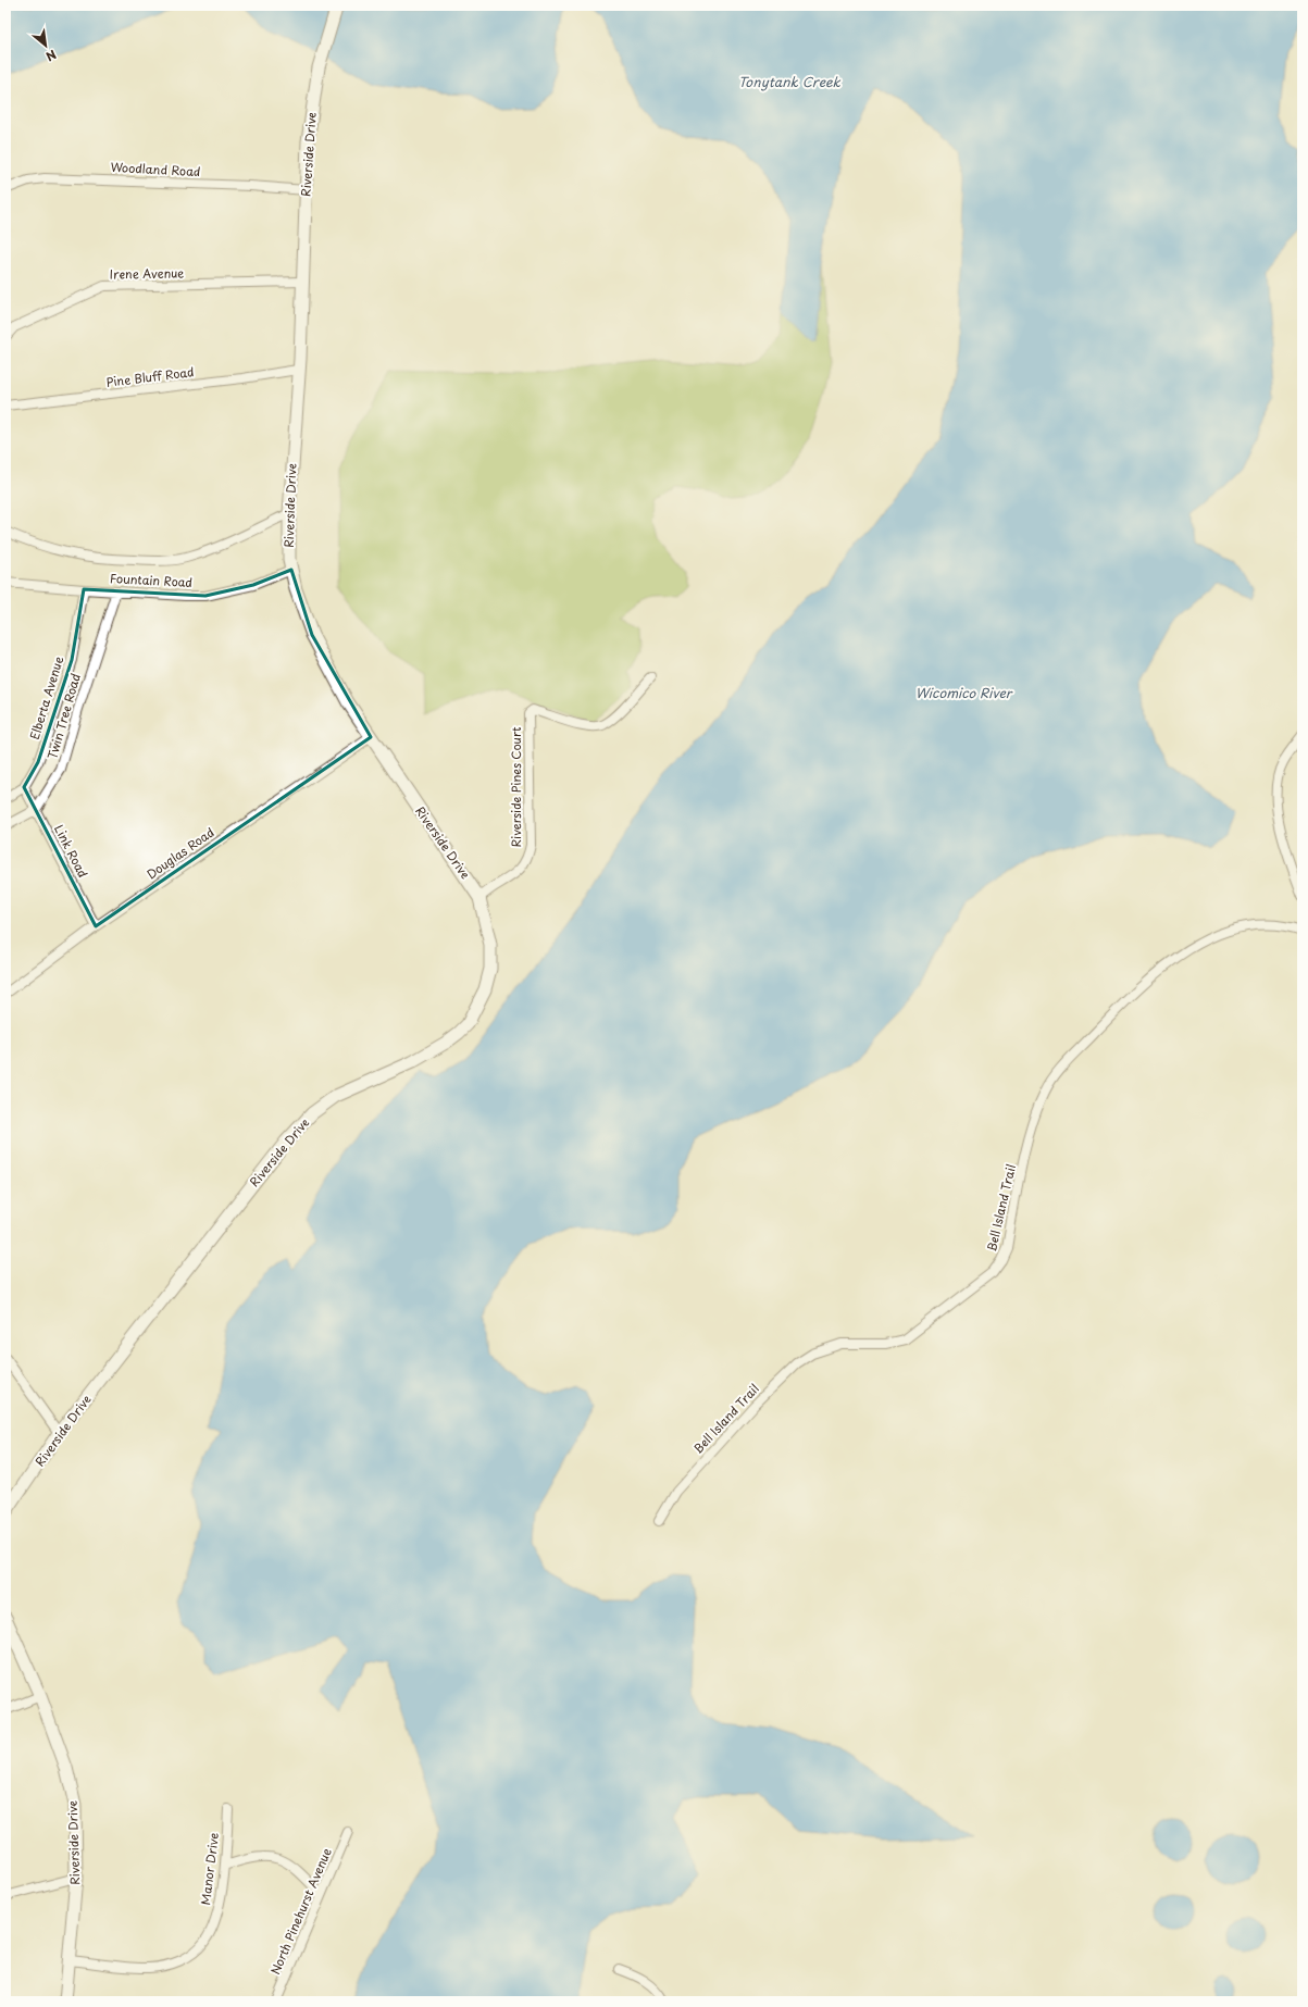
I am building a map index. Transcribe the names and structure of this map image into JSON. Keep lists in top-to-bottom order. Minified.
{"streets":{"street":["Riverside Drive","Woodland Road","Irene Avenue","Pine Bluff Road","Fountain Road","Elberta Avenue","Twin Tree Road","Riverside Pines Court","Link Road","Douglas Road","Bell Island Trail","Manor Drive","North Pinehurst Avenue"]},"crossings":[["Riverside Drive","Woodland Road"],["Riverside Drive","Irene Avenue"],["Riverside Drive","Pine Bluff Road"],["Riverside Drive","Fountain Road"],["Riverside Drive","Riverside Pines Court"],["Riverside Drive","Douglas Road"],["Riverside Drive","Manor Drive"],["Fountain Road","Elberta Avenue"],["Fountain Road","Twin Tree Road"],["Elberta Avenue","Link Road"],["Twin Tree Road","Link Road"],["Link Road","Douglas Road"]],"water":["Tonytank Creek","Wicomico River"],"north":"bottom right"}
